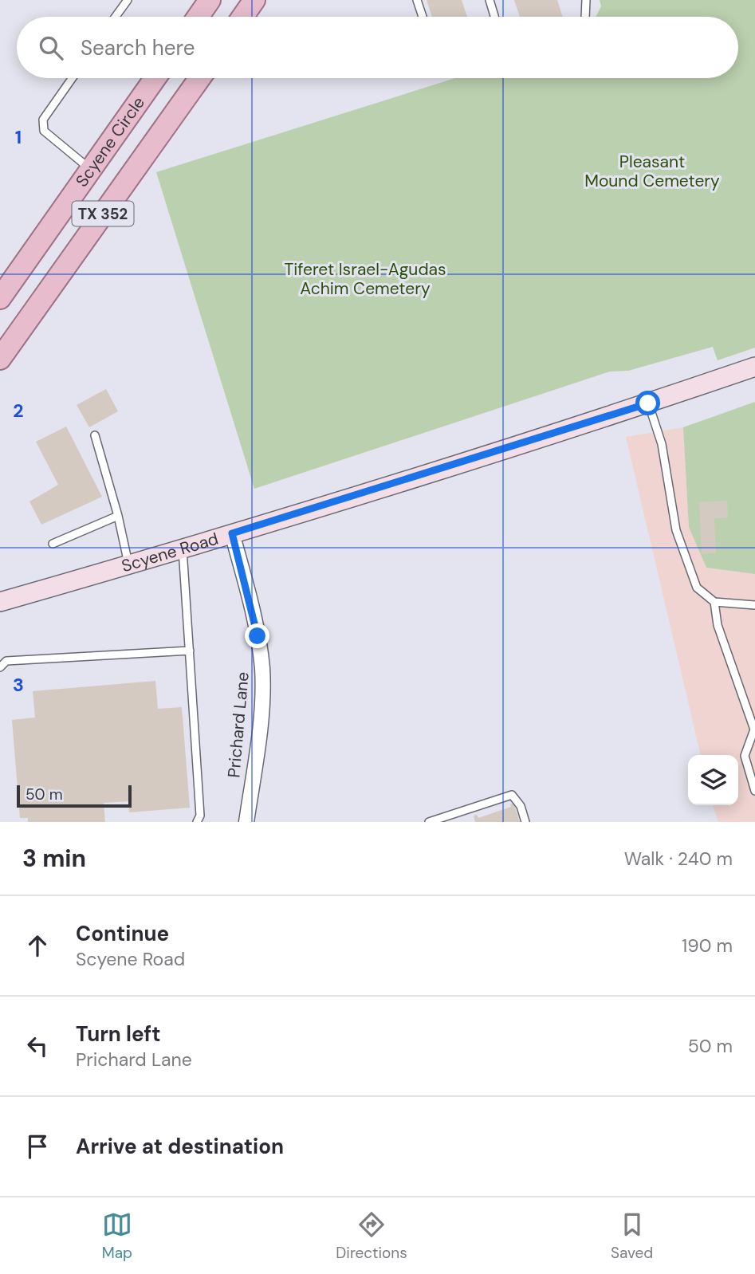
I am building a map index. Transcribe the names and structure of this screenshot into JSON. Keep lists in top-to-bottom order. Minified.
{"streets":{"main road":["Scyene Circle","TX 352"],"street":["Scyene Road","Prichard Lane"]},"crossings":[["Scyene Road","Prichard Lane"]],"parks":["Pleasant Mound Cemetery","Tiferet Israel-Agudas Achim Cemetery"],"scale_bar":"50 m","page":{"search":"Search here","scale":"50 m","heading":["3 min","Walk · 240 m"],"list":[["Continue","Scyene Road","190 m"],["Turn left","Prichard Lane","50 m"],"Arrive at destination"],"nav":["Map","Directions","Saved"]},"grid":{"rows":["1","2","3"]}}
